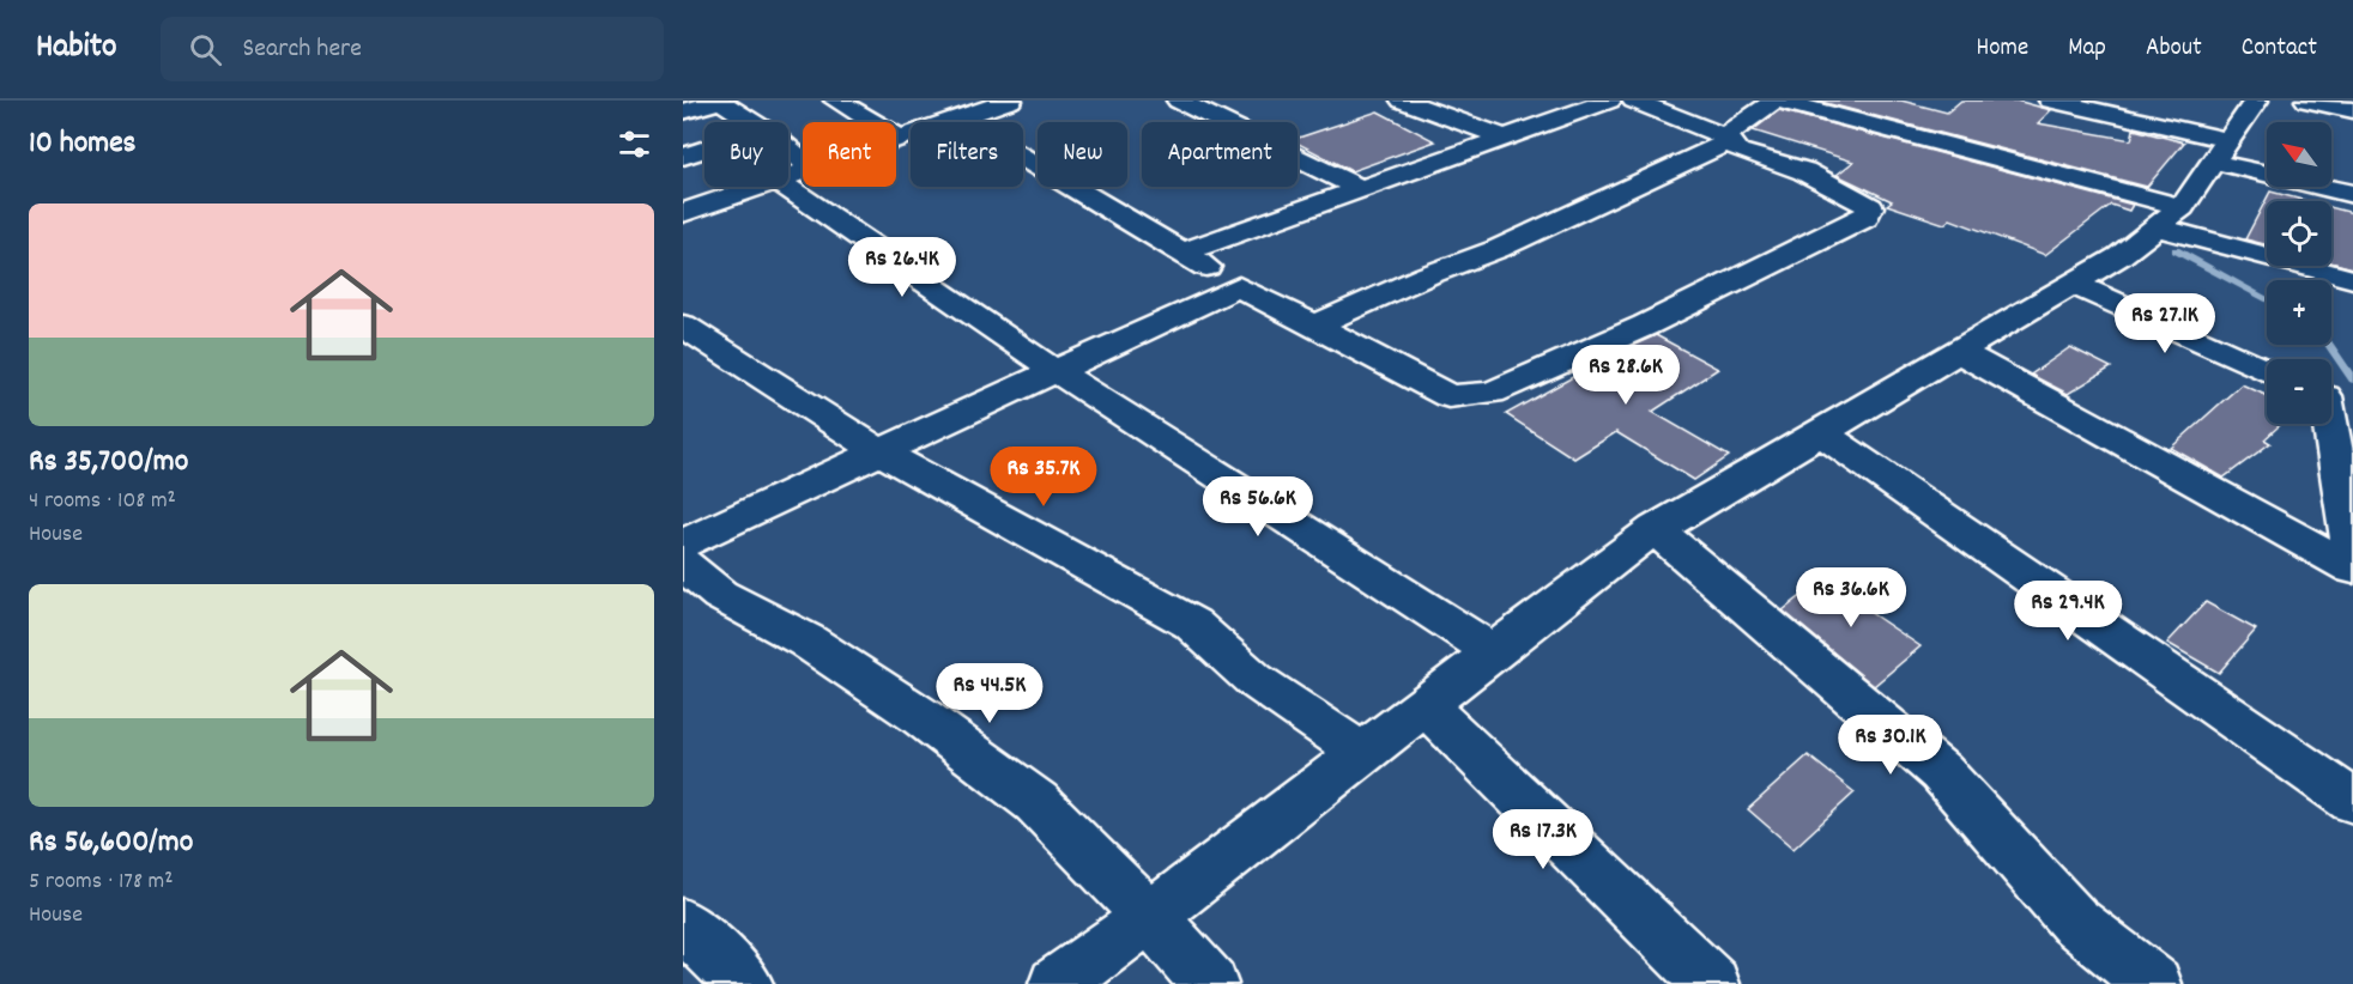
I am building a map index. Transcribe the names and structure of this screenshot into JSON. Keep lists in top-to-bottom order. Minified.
{"north":"top left","page":{"header":"Habito","search":"Search here","nav":["Home","Map","About","Contact"],"heading":"10 homes","map_buttons":["+","−"],"chip":["Buy","Rent","Filters","New","Apartment"],"list":[{"name":"Rs 35,700/mo","note":"4 rooms · 108 m² · House"},{"name":"Rs 56,600/mo","note":"5 rooms · 178 m² · House"}],"price":["Rs 26.4K","Rs 27.1K","Rs 28.6K","Rs 35.7K","Rs 56.6K","Rs 36.6K","Rs 29.4K","Rs 44.5K","Rs 30.1K","Rs 17.3K"]}}
